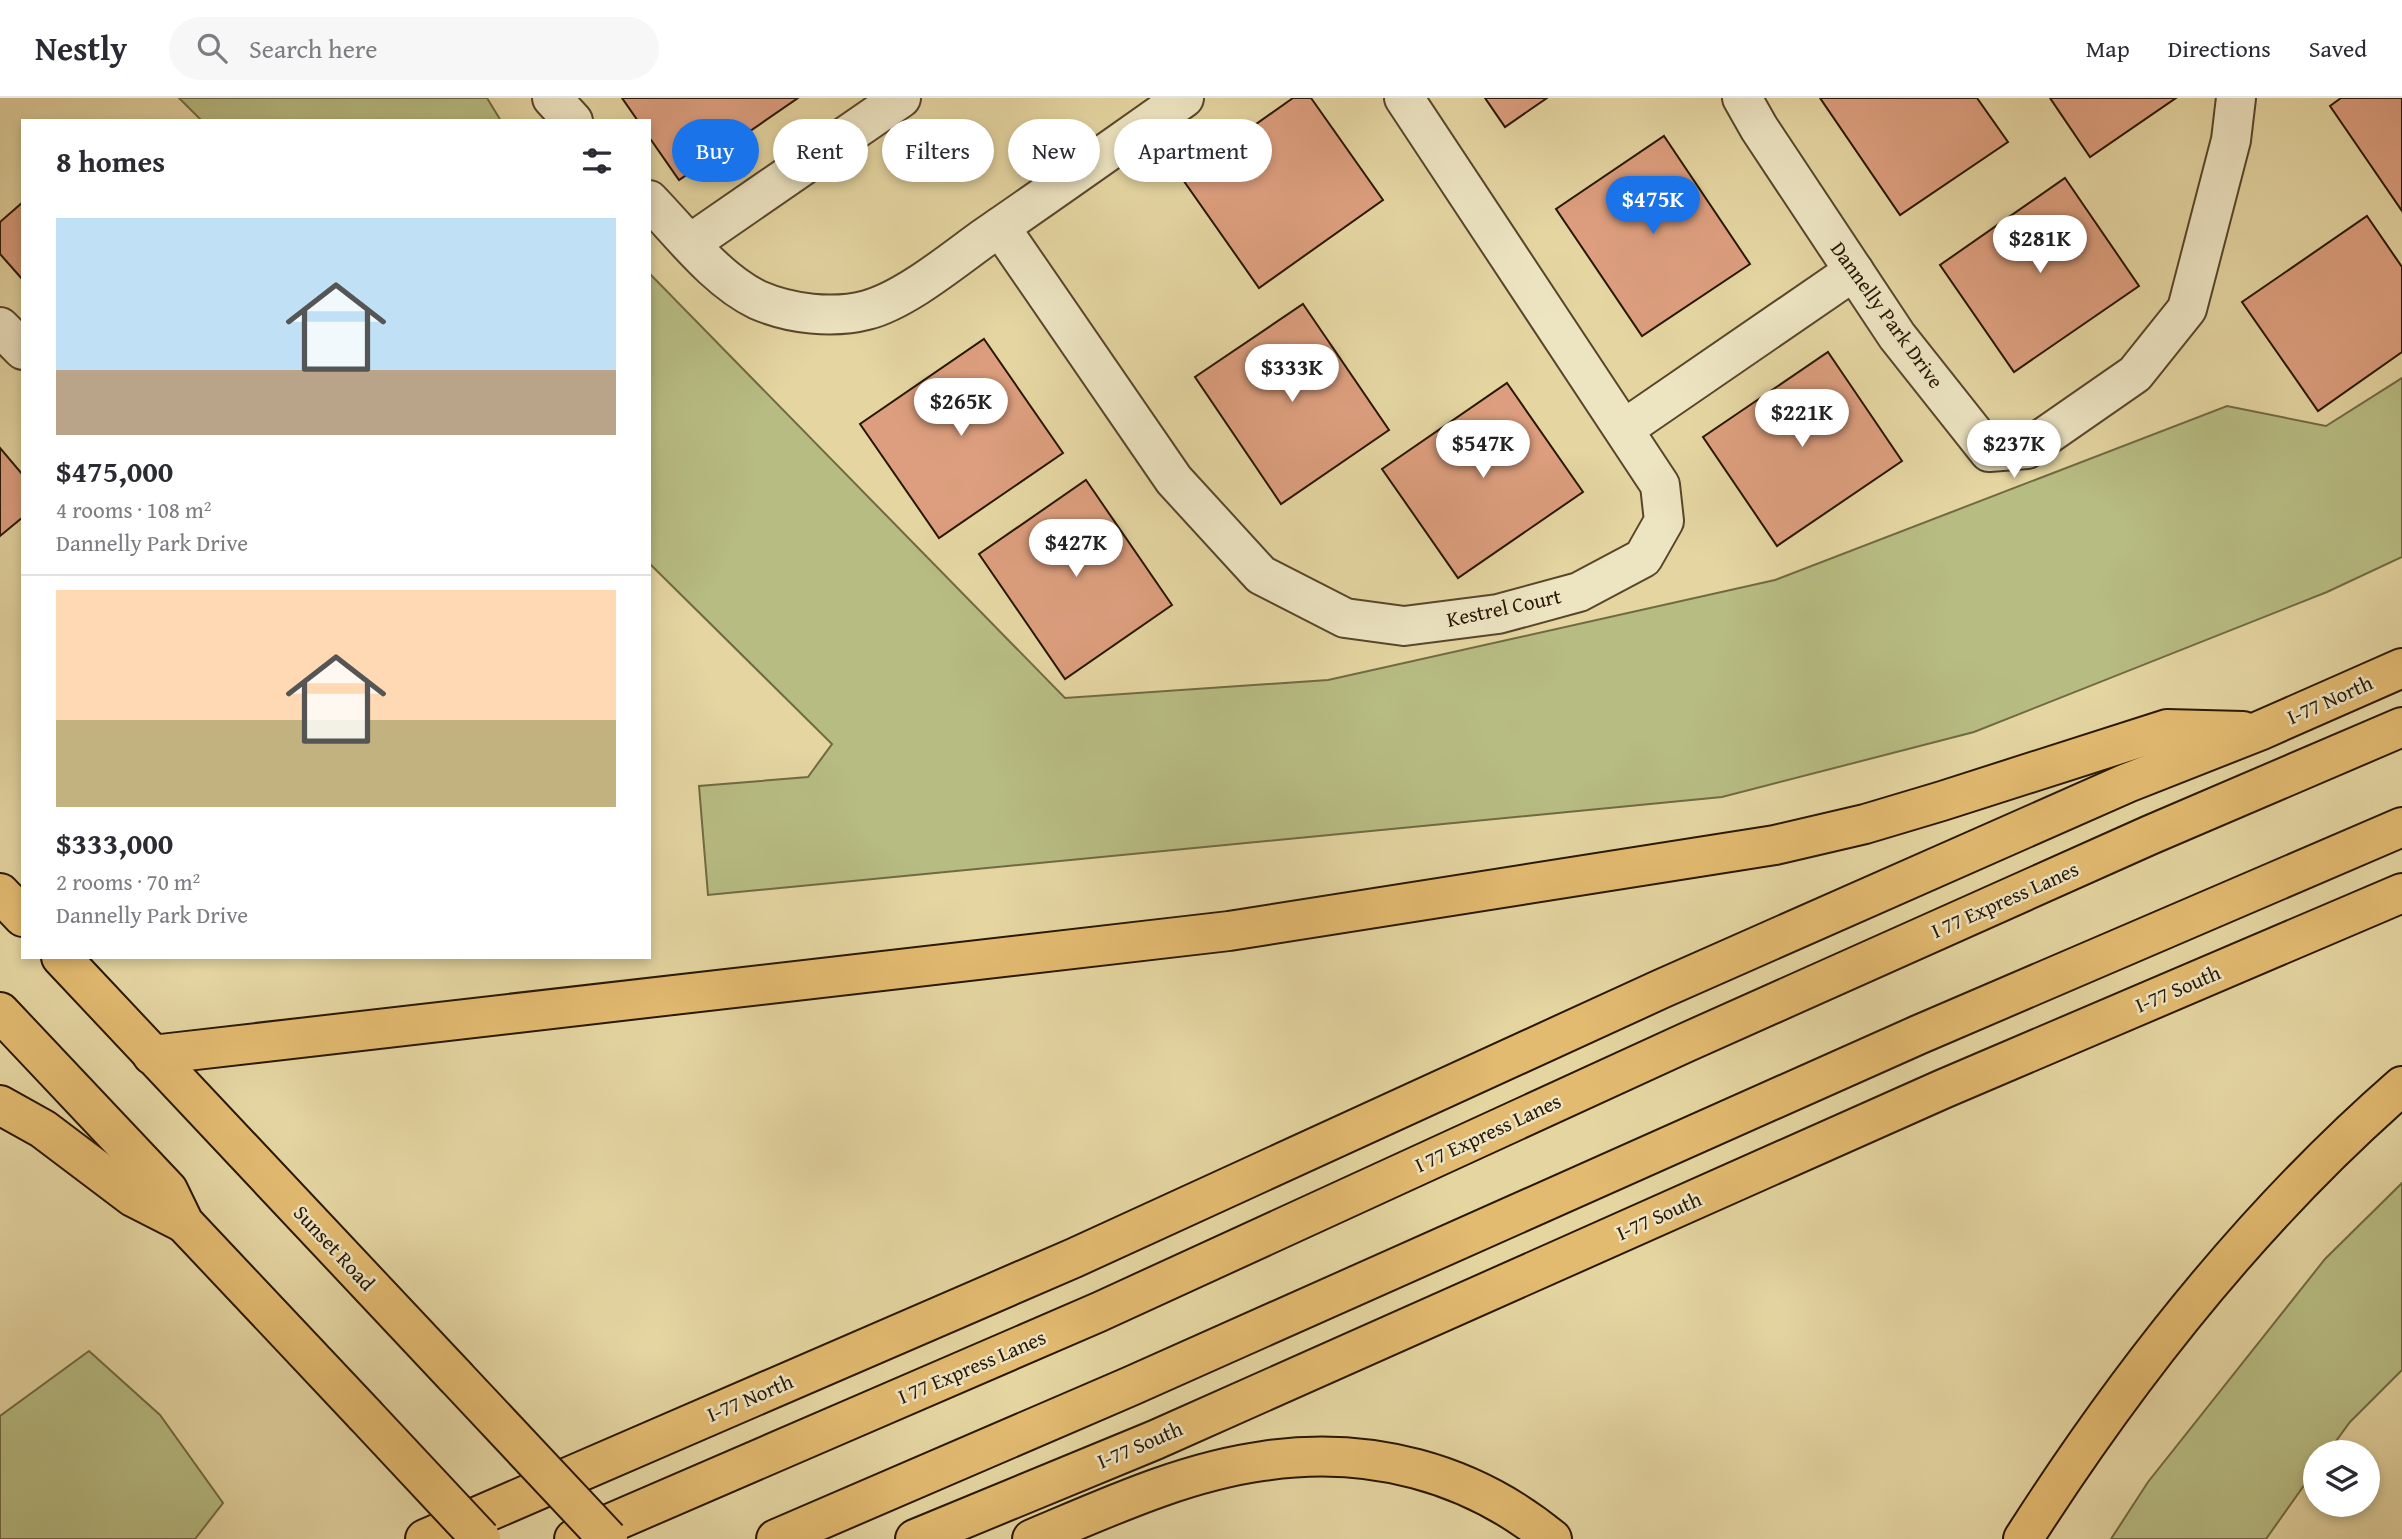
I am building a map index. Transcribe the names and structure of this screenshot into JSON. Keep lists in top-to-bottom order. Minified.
{"streets":{"main road":["I-77 North","I 77 Express Lanes","I-77 South","Sunset Road"],"street":["Dannelly Park Drive","Kestrel Court"]},"page":{"header":"Nestly","search":"Search here","nav":["Map","Directions","Saved"],"chip":["Buy","Rent","Filters","New","Apartment"],"heading":"8 homes","price":["$475K","$281K","$333K","$265K","$221K","$547K","$237K","$427K"],"list":[{"name":"$475,000","note":"4 rooms · 108 m² · Dannelly Park Drive"},{"name":"$333,000","note":"2 rooms · 70 m² · Dannelly Park Drive"}]}}
